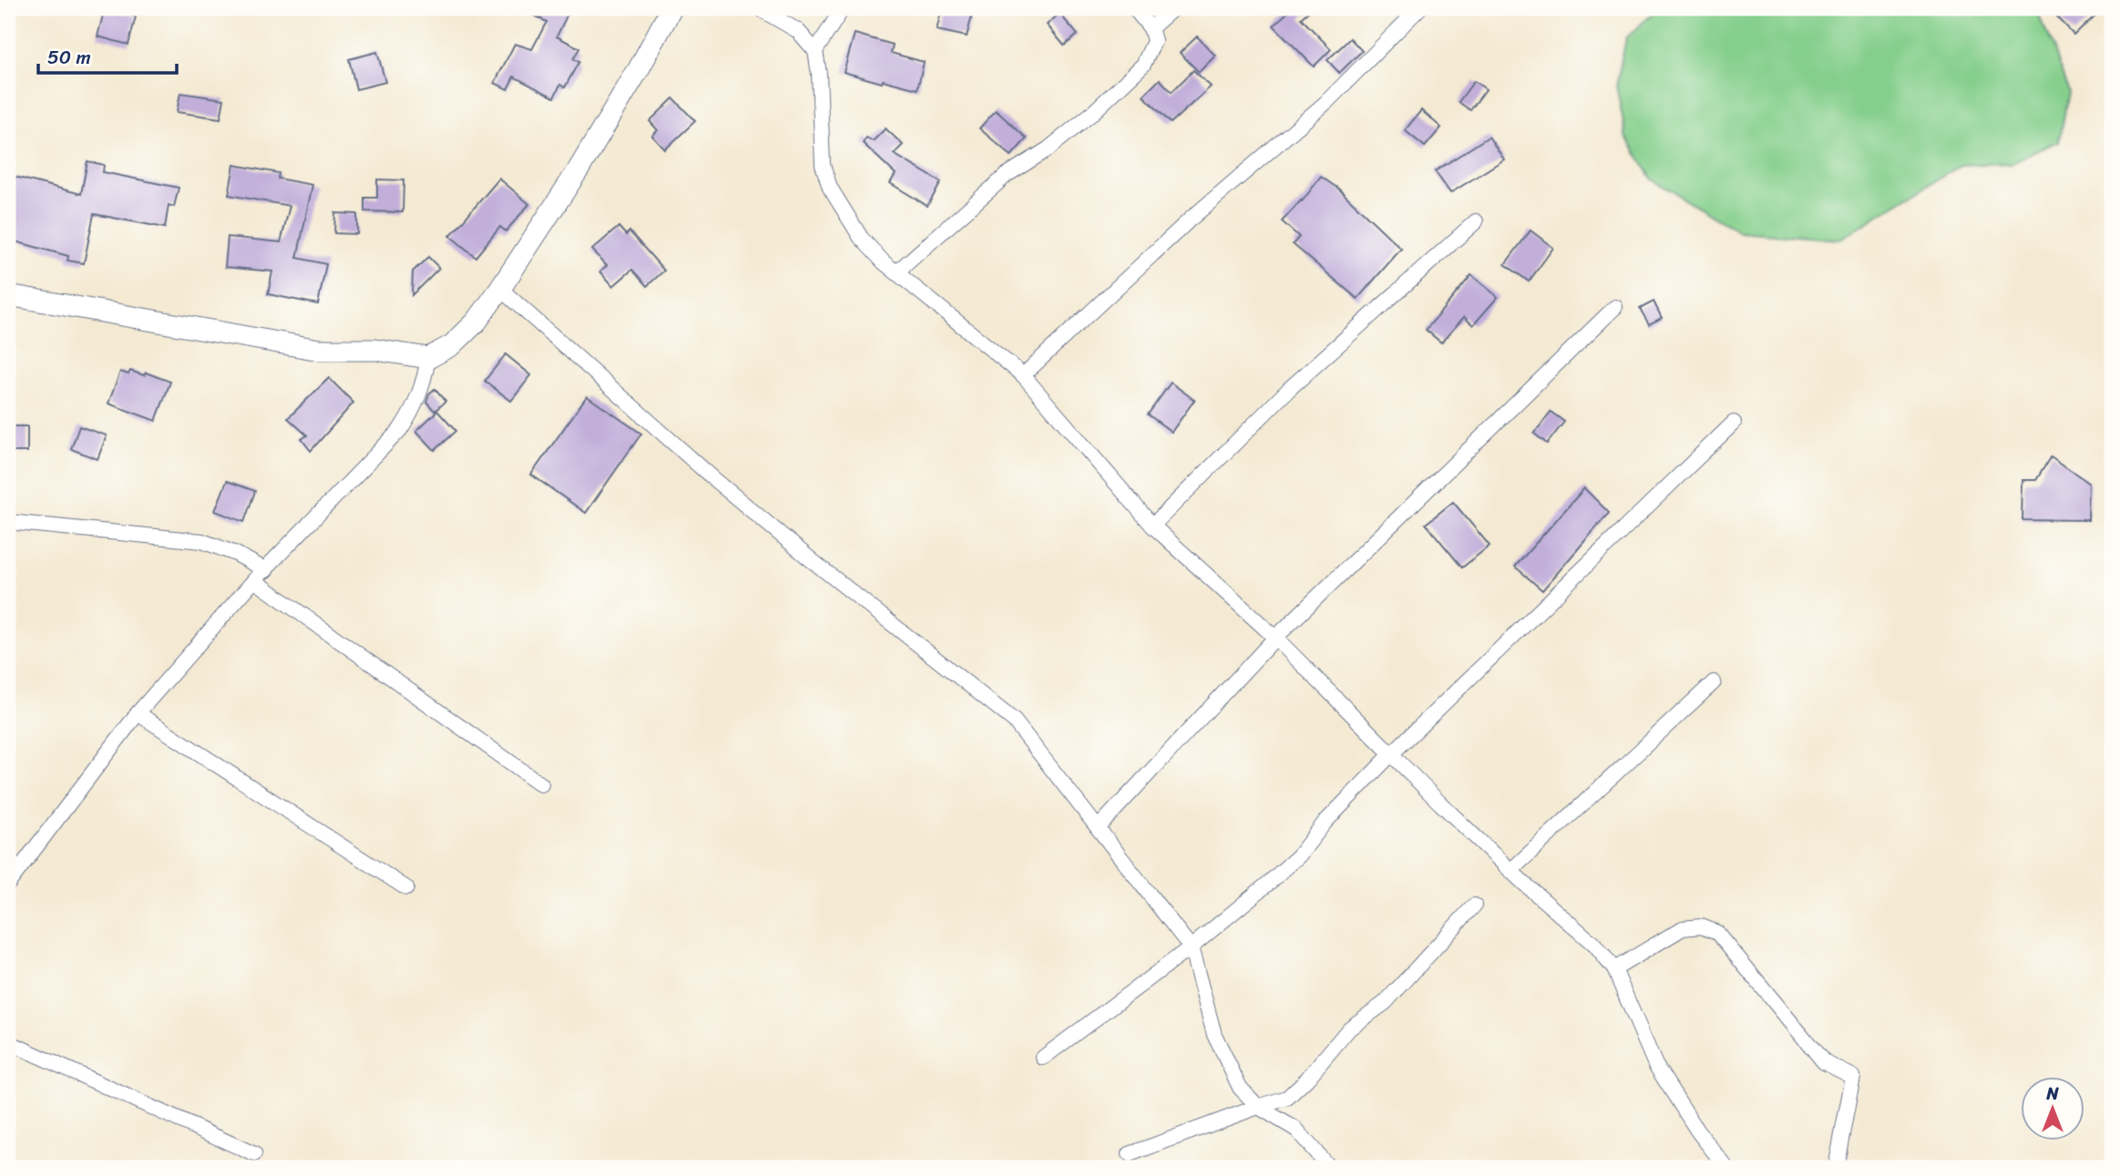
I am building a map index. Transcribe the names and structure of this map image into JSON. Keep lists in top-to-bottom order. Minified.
{"scale_bar":"50 m","north":"top"}
